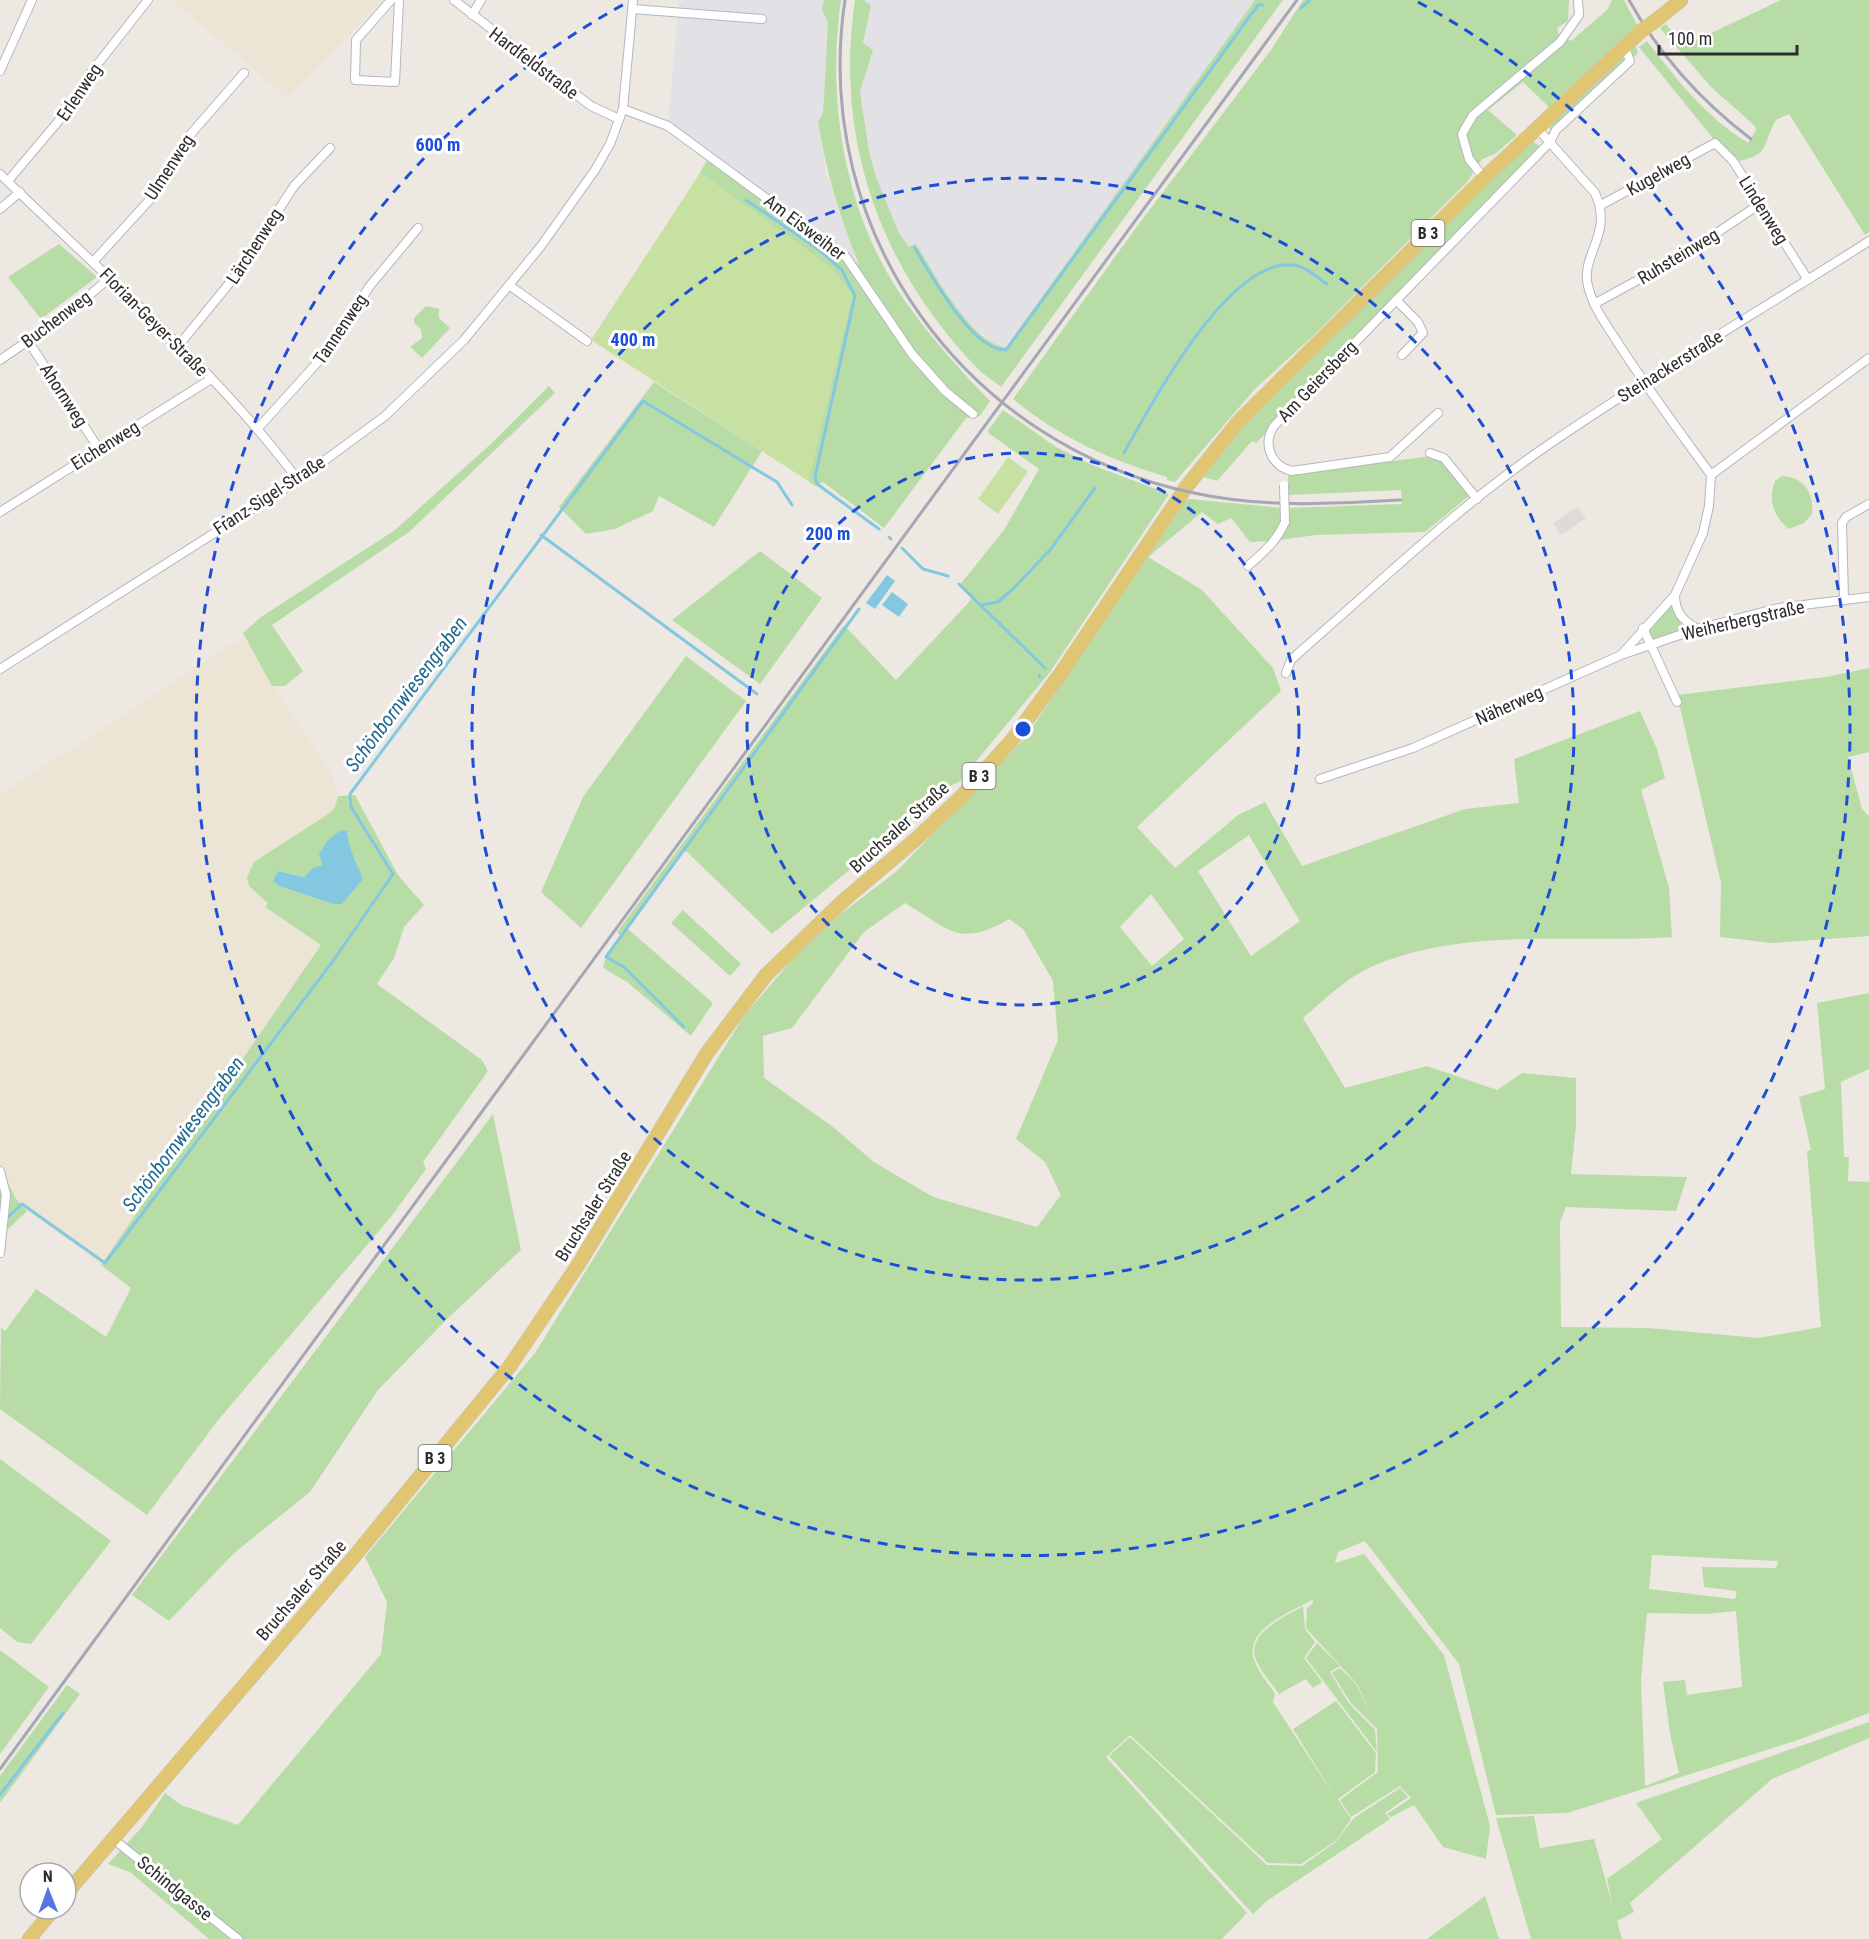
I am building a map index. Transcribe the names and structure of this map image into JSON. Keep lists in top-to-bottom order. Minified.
{"streets":{"main road":["B 3","Bruchsaler Straße"],"street":["Hardfeldstraße","Erlenweg","Ulmenweg","Kugelweg","Lindenweg","Am Eisweiher","Lärchenweg","Ruhsteinweg","Buchenweg","Florian-Geyer-Straße","Tannenweg","Steinackerstraße","Am Geiersberg","Ahornweg","Eichenweg","Franz-Sigel-Straße","Weiherbergstraße","Näherweg","Schindgasse"]},"crossings":[["Hardfeldstraße","Franz-Sigel-Straße"],["Erlenweg","Florian-Geyer-Straße"],["Ulmenweg","Florian-Geyer-Straße"],["Kugelweg","Lindenweg"],["Lindenweg","Ruhsteinweg"],["Lindenweg","Steinackerstraße"],["Am Eisweiher","Franz-Sigel-Straße"],["B 3","Am Geiersberg"],["B 3","Bruchsaler Straße"],["Lärchenweg","Florian-Geyer-Straße"],["Buchenweg","Florian-Geyer-Straße"],["Buchenweg","Ahornweg"],["Florian-Geyer-Straße","Tannenweg"],["Florian-Geyer-Straße","Eichenweg"],["Florian-Geyer-Straße","Franz-Sigel-Straße"],["Ahornweg","Eichenweg"],["Weiherbergstraße","Näherweg"],["Bruchsaler Straße","Schindgasse"]],"water":["Schönbornwiesengraben"],"scale_bar":"100 m","north":"top","rings":["600 m","400 m","200 m"]}
